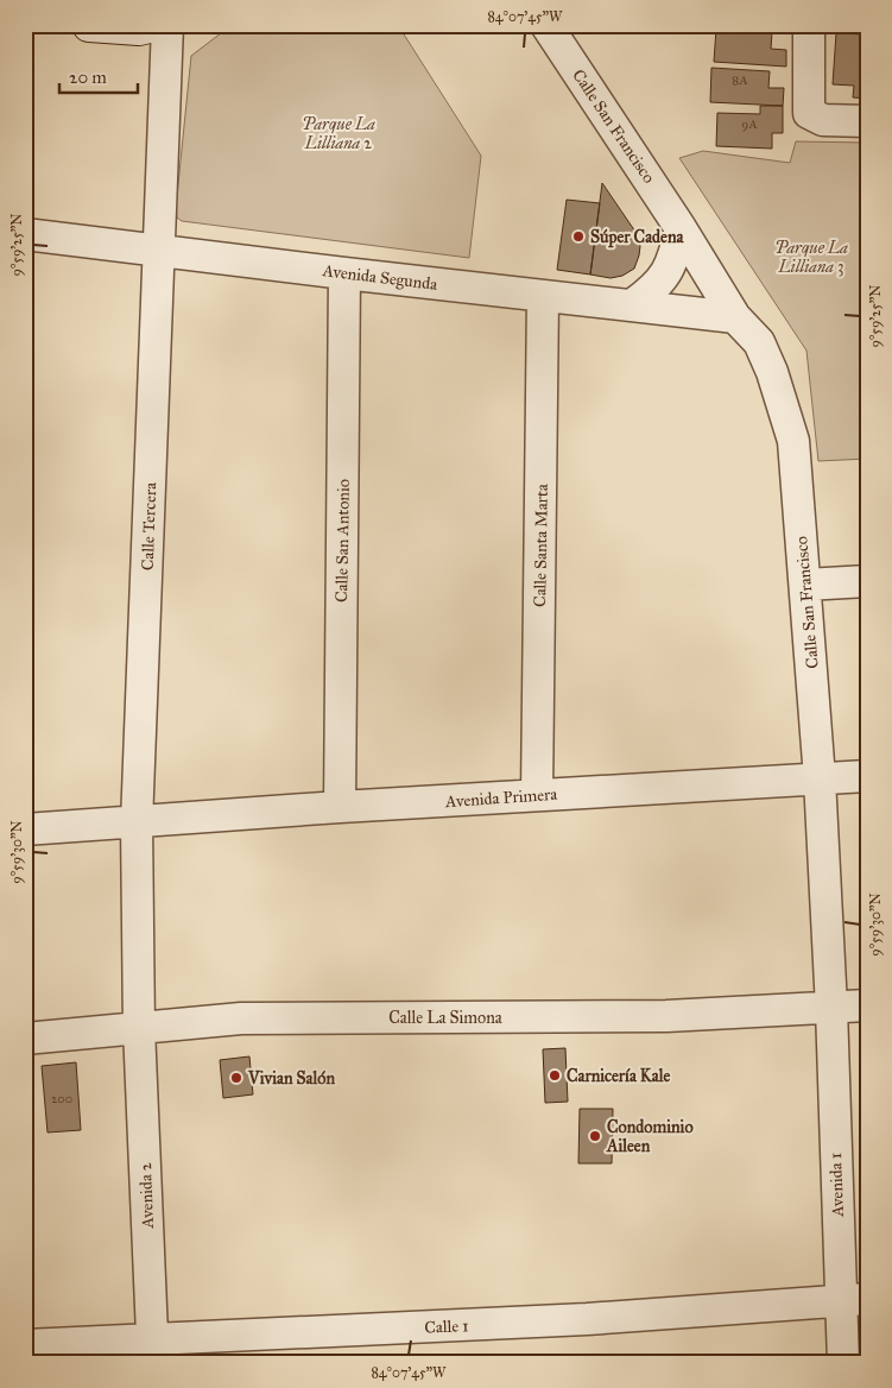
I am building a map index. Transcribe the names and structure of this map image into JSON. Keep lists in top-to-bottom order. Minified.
{"streets":{"street":["Calle San Francisco","Avenida Segunda","Calle Tercera","Calle San Antonio","Calle Santa Marta","Avenida Primera","Calle La Simona","Avenida 1","Avenida 2","Calle 1"]},"crossings":[["Calle San Francisco","Avenida Segunda"],["Calle San Francisco","Avenida Primera"],["Calle San Francisco","Calle La Simona"],["Calle San Francisco","Avenida 1"],["Avenida Segunda","Calle Tercera"],["Avenida Segunda","Calle San Antonio"],["Avenida Segunda","Calle Santa Marta"],["Calle Tercera","Avenida Primera"],["Calle Tercera","Calle La Simona"],["Calle Tercera","Avenida 2"],["Calle San Antonio","Avenida Primera"],["Calle Santa Marta","Avenida Primera"],["Calle La Simona","Avenida 1"],["Calle La Simona","Avenida 2"],["Avenida 1","Calle 1"],["Avenida 2","Calle 1"]],"parks":["Parque La Lilliana 2","Parque La Lilliana 3"],"places":["Súper Cadena","Carnicería Kale","Vivian Salón","Condominio Aileen"],"house_numbers":["8A","9A","200"],"scale_bar":"20 m","coordinates":["84°07'45\"W","9°59'25\"N","9°59'30\"N"]}
